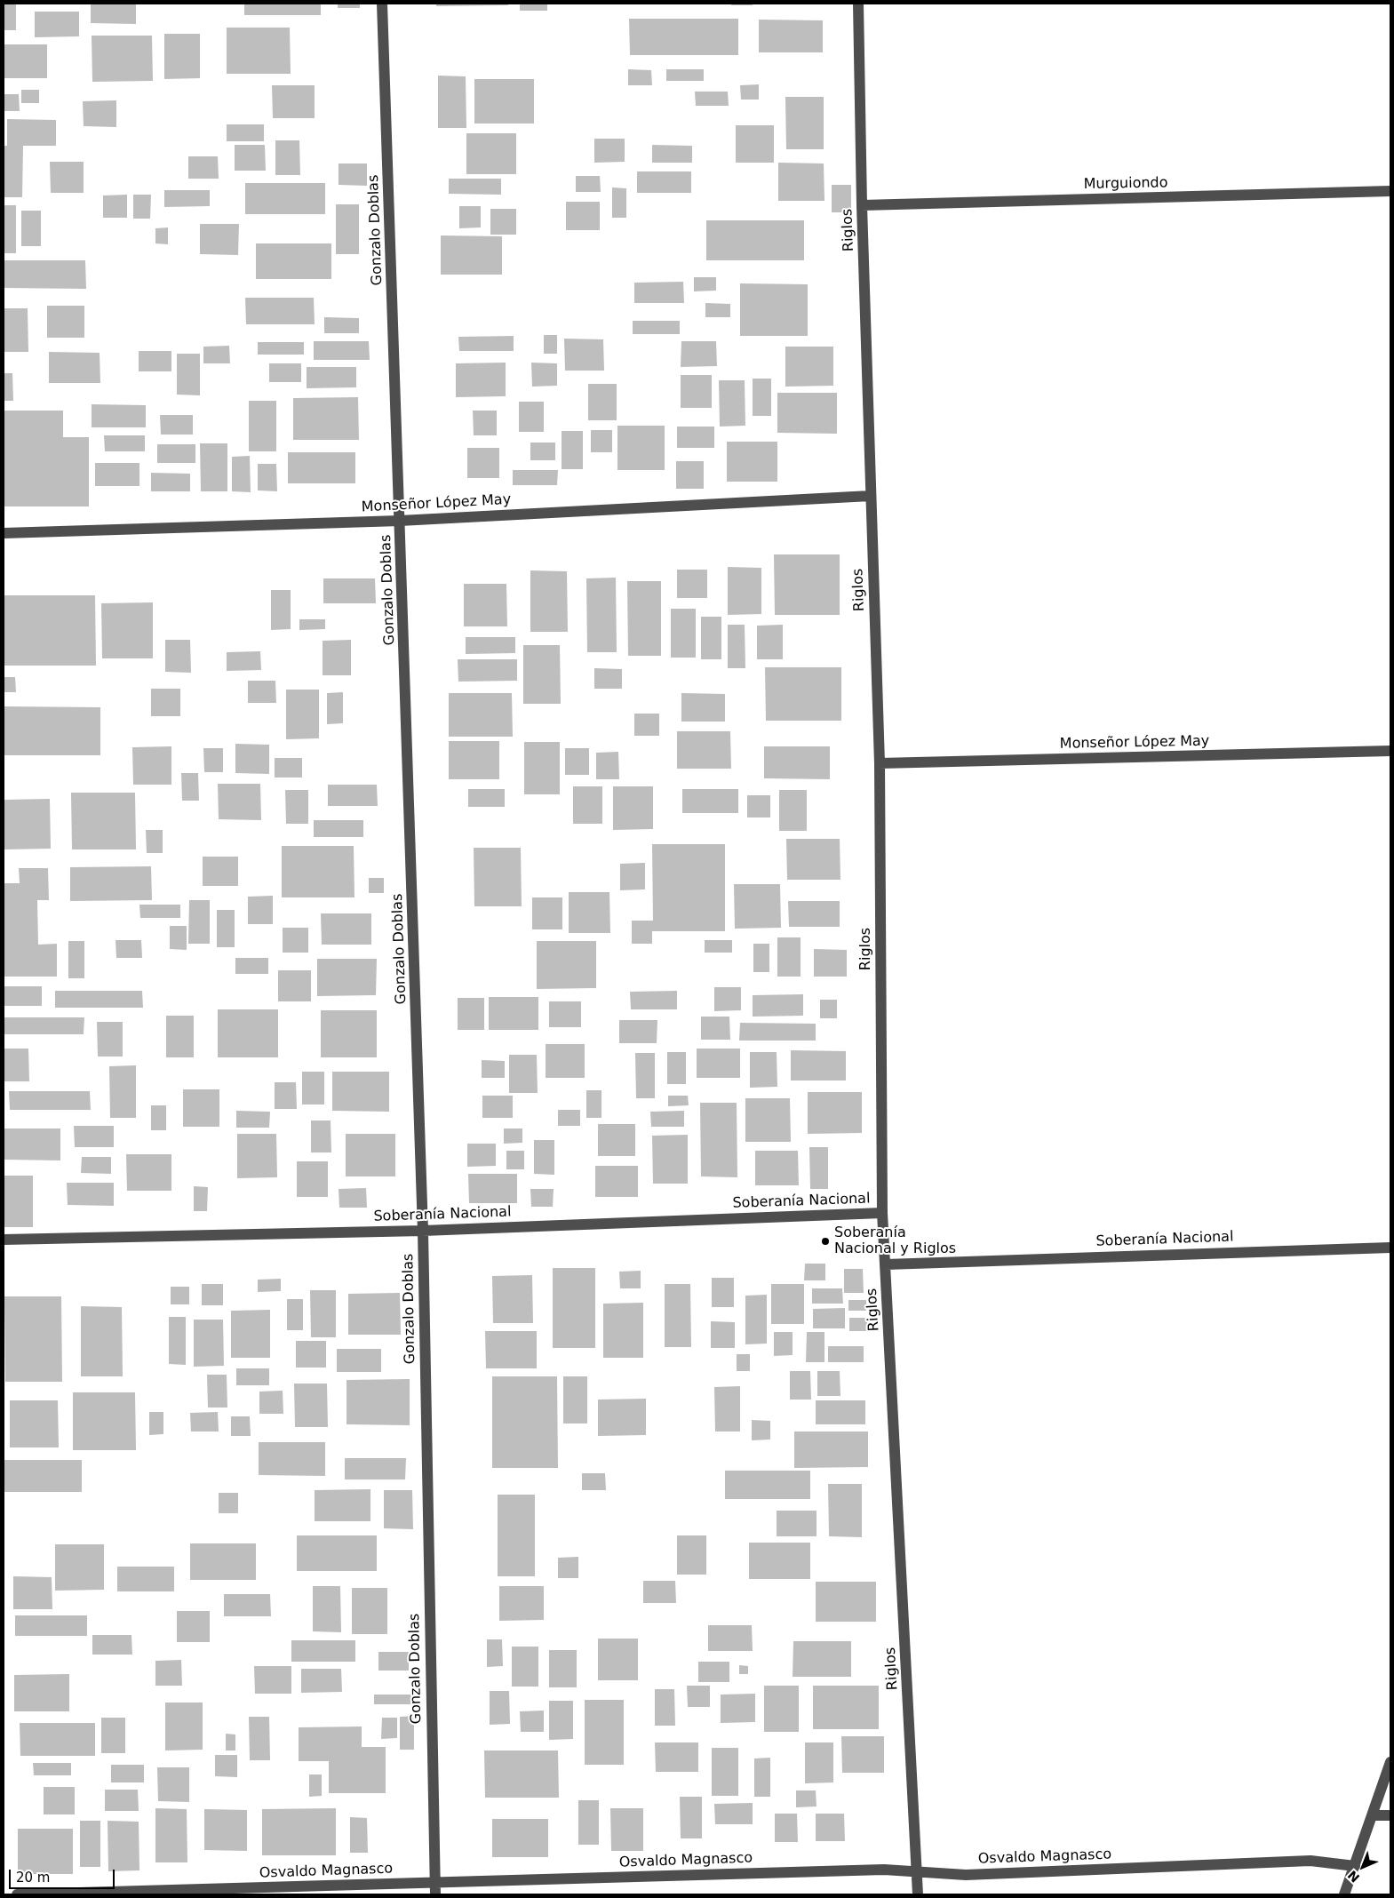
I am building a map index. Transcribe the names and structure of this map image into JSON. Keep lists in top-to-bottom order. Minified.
{"streets":{"street":["Murguiondo","Gonzalo Doblas","Riglos","Monseñor López May","Soberanía Nacional","Osvaldo Magnasco"]},"crossings":[["Murguiondo","Riglos"],["Gonzalo Doblas","Monseñor López May"],["Gonzalo Doblas","Soberanía Nacional"],["Gonzalo Doblas","Osvaldo Magnasco"],["Riglos","Monseñor López May"],["Riglos","Soberanía Nacional"],["Riglos","Osvaldo Magnasco"]],"places":["Soberanía Nacional y Riglos"],"scale_bar":"20 m","north":"bottom left"}
